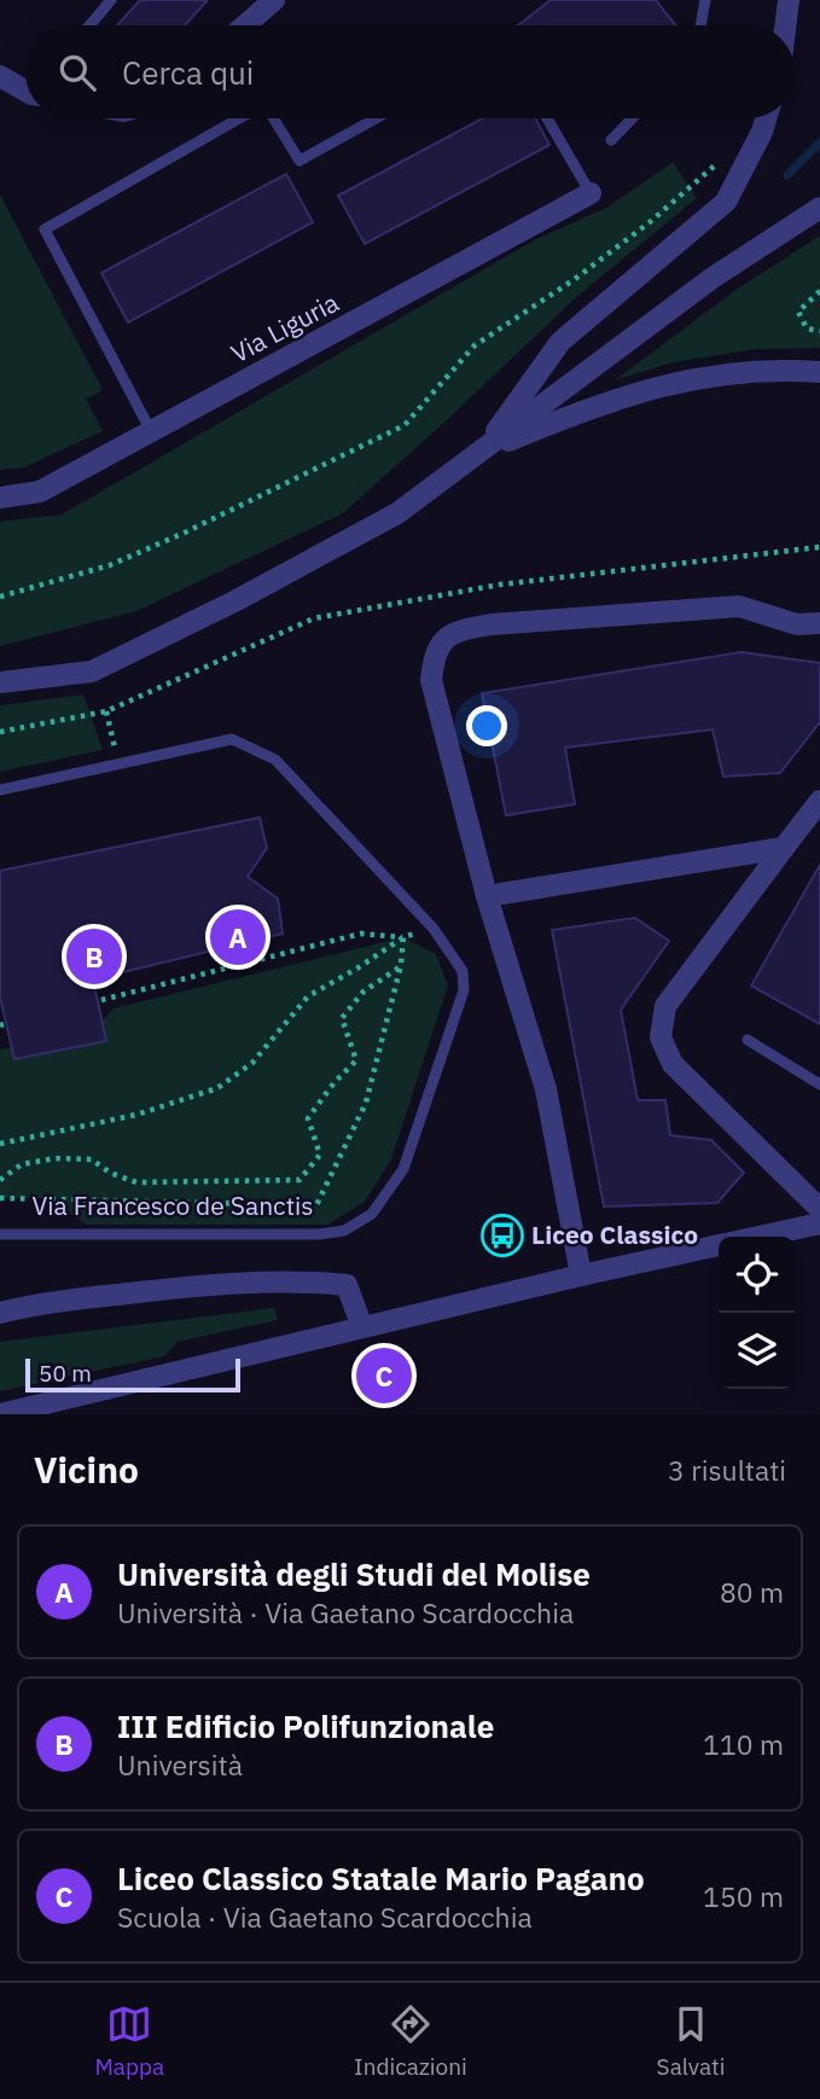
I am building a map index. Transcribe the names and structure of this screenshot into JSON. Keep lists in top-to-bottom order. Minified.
{"streets":{"street":["Via Liguria"],"lane":["Via Francesco de Sanctis"]},"places":{"bus stop":["Liceo Classico"]},"scale_bar":"50 m","page":{"search":"Cerca qui","pins":["A","B","C"],"scale":"50 m","heading":["Vicino","3 risultati"],"list":[{"mark":"A","name":"Università degli Studi del Molise","note":"Università · Via Gaetano Scardocchia","value":"80 m"},{"mark":"B","name":"III Edificio Polifunzionale","note":"Università","value":"110 m"},{"mark":"C","name":"Liceo Classico Statale Mario Pagano","note":"Scuola · Via Gaetano Scardocchia","value":"150 m"}],"nav":["Mappa","Indicazioni","Salvati"]}}
